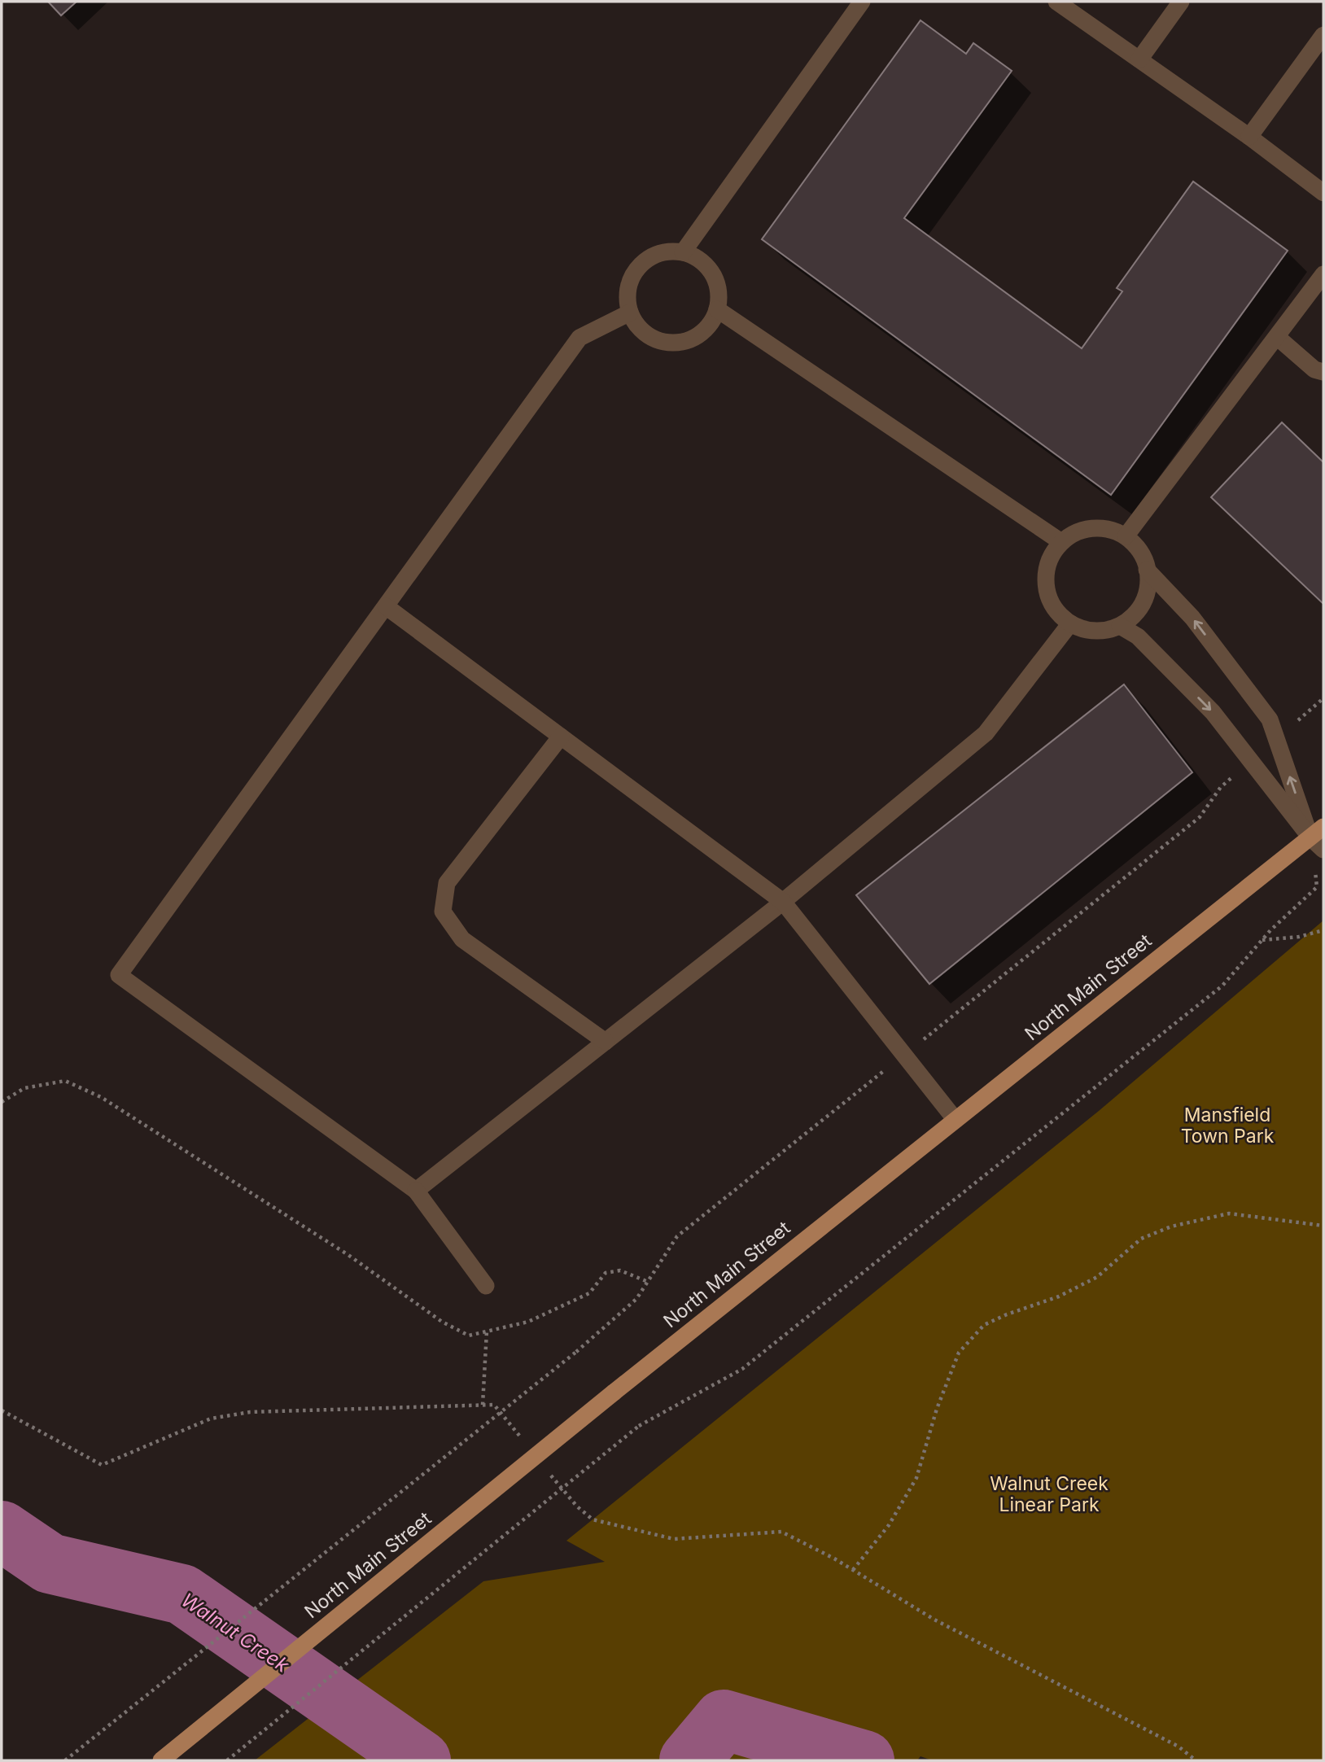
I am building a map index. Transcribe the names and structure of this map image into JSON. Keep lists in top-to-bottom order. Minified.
{"streets":{"main road":["North Main Street"]},"water":["Walnut Creek"],"parks":["Mansfield Town Park","Walnut Creek Linear Park"]}
